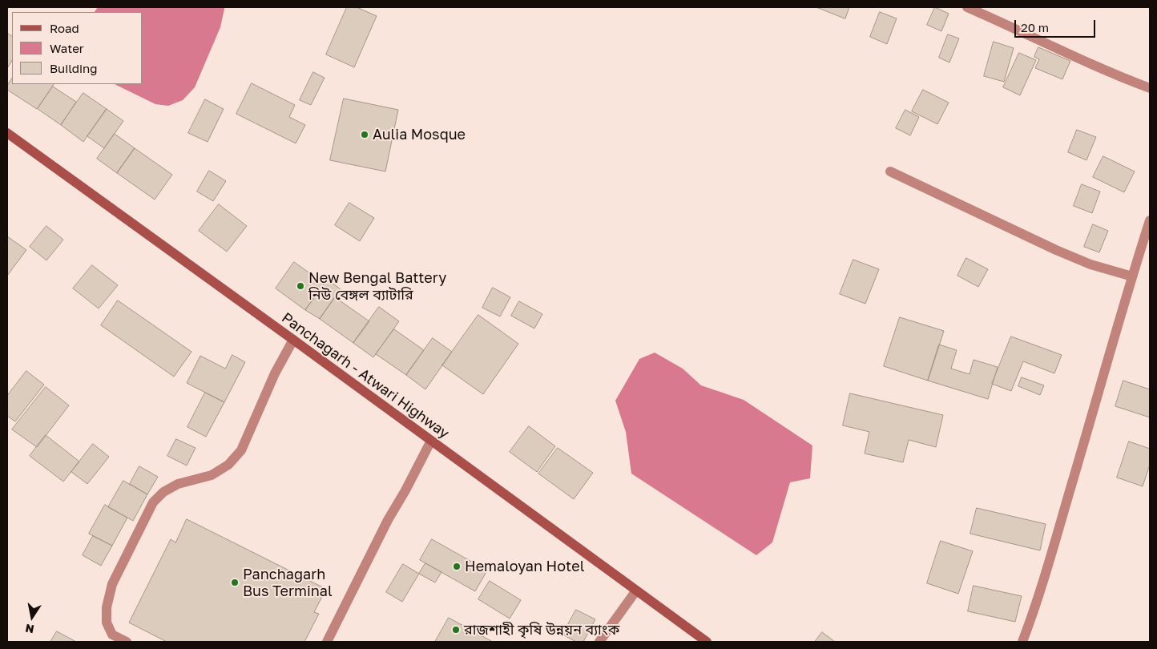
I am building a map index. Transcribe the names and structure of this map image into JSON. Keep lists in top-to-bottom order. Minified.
{"streets":{"main road":["Panchagarh - Atwari Highway"]},"places":["Aulia Mosque","New Bengal Battery নিউ বেঙ্গল ব্যাটারি","Hemaloyan Hotel","Panchagarh Bus Terminal","রাজশাহী কৃষি উন্নয়ন ব্যাংক"],"legend":["Road","Water","Building"],"scale_bar":"20 m","north":"bottom"}
